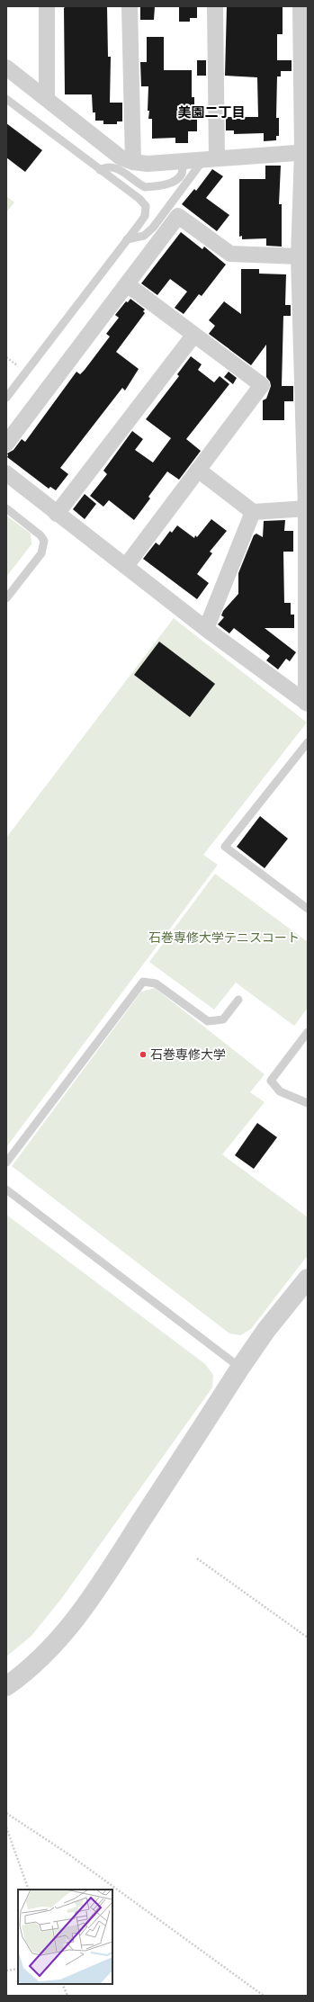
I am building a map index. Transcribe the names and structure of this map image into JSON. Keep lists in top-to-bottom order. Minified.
{"districts":["美園二丁目"],"parks":["石巻専修大学テニスコート"],"places":["石巻専修大学"]}
